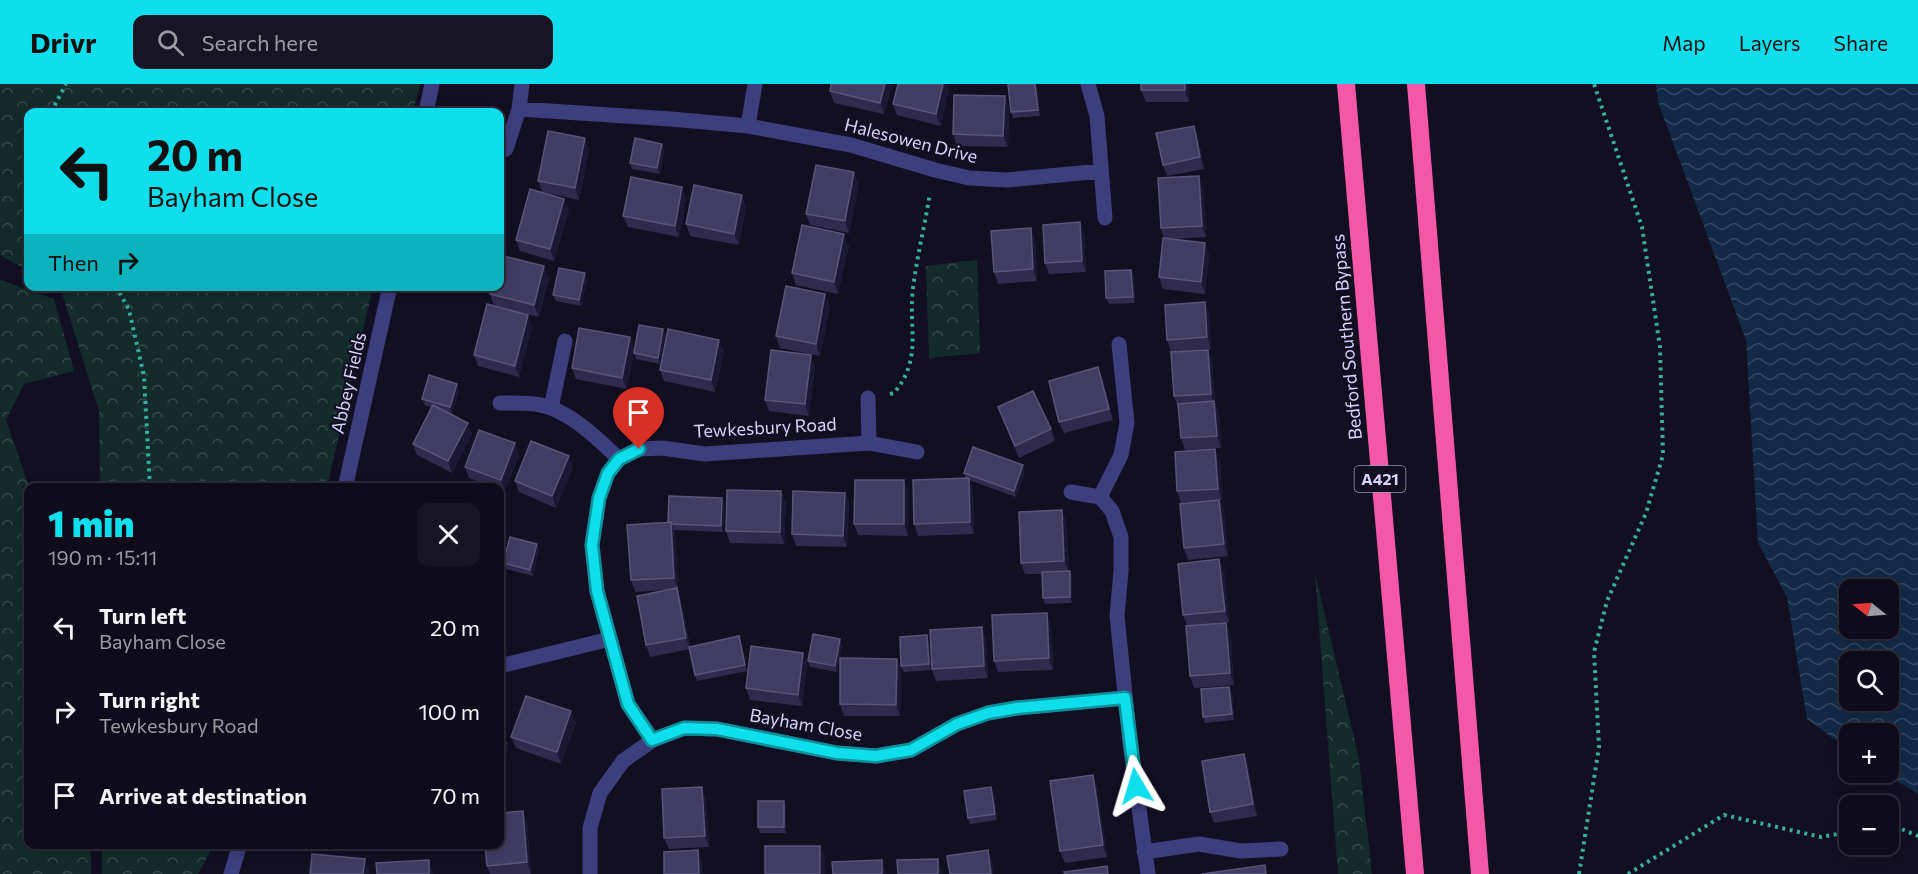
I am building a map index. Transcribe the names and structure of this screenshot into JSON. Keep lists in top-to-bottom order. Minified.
{"streets":{"highway":["Bedford Southern Bypass","A421"],"street":["Halesowen Drive","Abbey Fields","Tewkesbury Road","Bayham Close"]},"north":"left","page":{"header":"Drivr","search":"Search here","nav":["Map","Layers","Share"],"turn":["20 m","Bayham Close"],"then":"Then","heading":["1 min","190 m · 15:11"],"map_buttons":["+","−"],"list":[{"name":"Turn left","note":"Bayham Close","value":"20 m"},{"name":"Turn right","note":"Tewkesbury Road","value":"100 m"},{"name":"Arrive at destination","value":"70 m"}]}}
